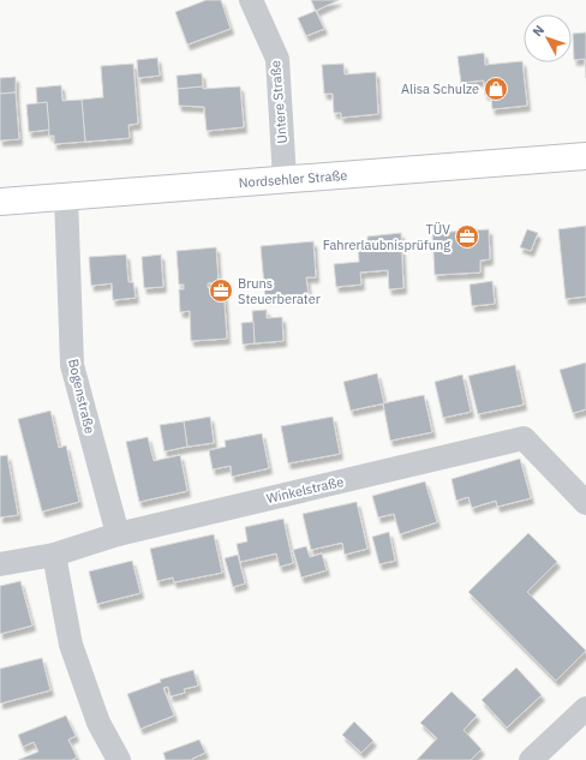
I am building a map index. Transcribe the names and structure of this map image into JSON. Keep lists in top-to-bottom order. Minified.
{"streets":{"main road":["Nordsehler Straße"],"street":["Untere Straße","Bogenstraße","Winkelstraße"]},"crossings":[["Untere Straße","Nordsehler Straße"],["Nordsehler Straße","Bogenstraße"],["Bogenstraße","Winkelstraße"]],"places":{"shop":["Alisa Schulze"],"office":["TÜV Fahrerlaubnisprüfung","Bruns Steuerberater"]},"north":"top left"}
